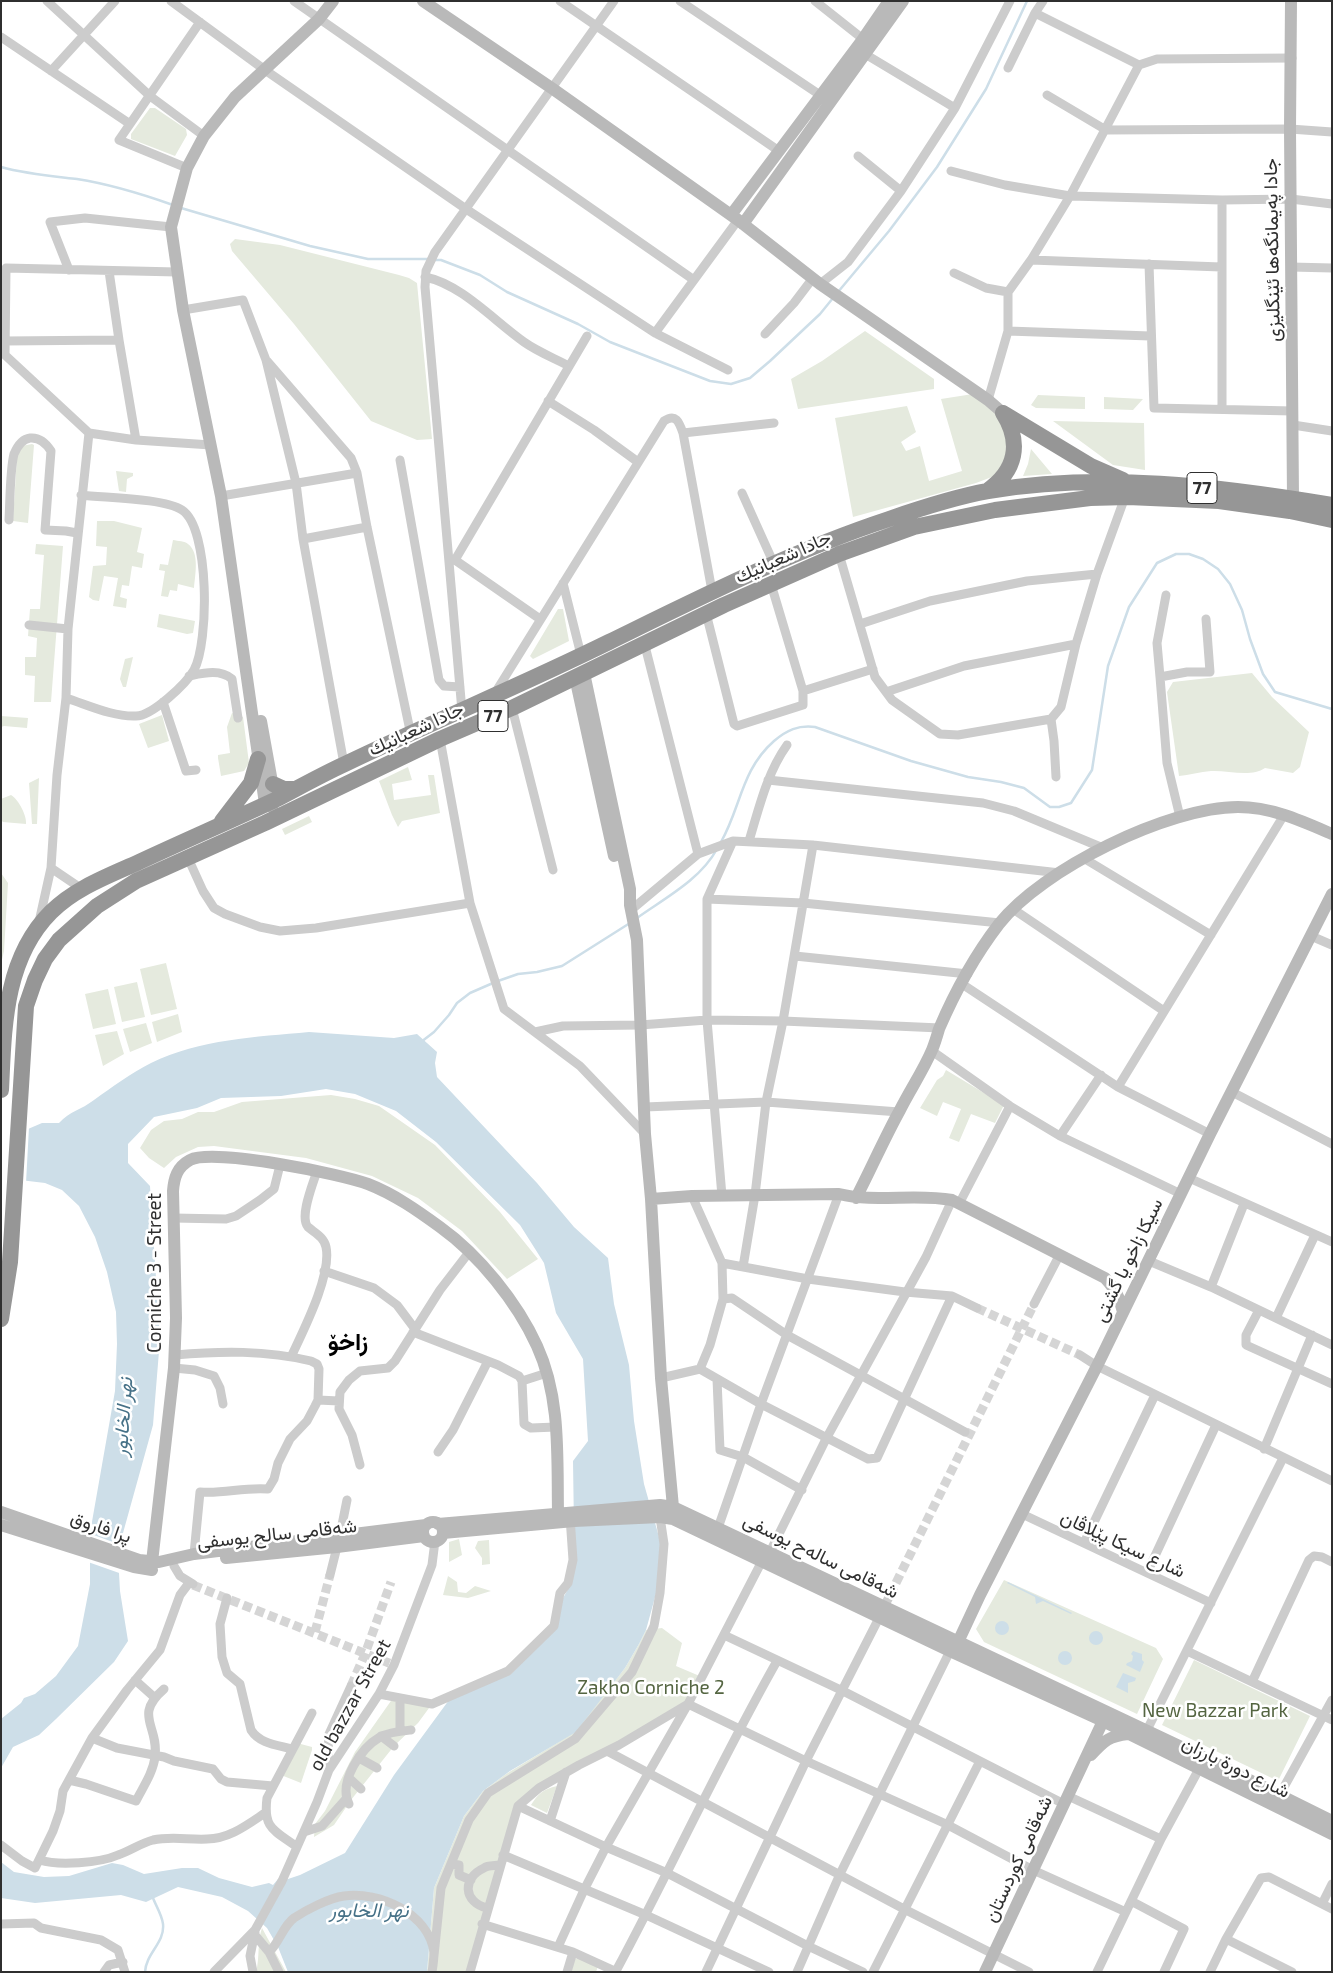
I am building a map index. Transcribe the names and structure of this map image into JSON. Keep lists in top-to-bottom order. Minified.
{"streets":{"highway":["77","جادا شعبانيك"],"main road":["جادا په‌يمانگه‌ها ئێنگليزى","سیکا زاخو یا گشتى","Corniche 3 - Street","پرا فاروق","شەقامی سالح یوسفی","شەقامی سالەح یوسفی","شارع دورة بارزان","شەقامی کوردستان"],"street":["شارع سيكا پێلاڤان","old bazzar Street"]},"crossings":[["جادا په‌يمانگه‌ها ئێنگليزى","77"],["77","جادا شعبانيك"],["سیکا زاخو یا گشتى","شارع سيكا پێلاڤان"],["سیکا زاخو یا گشتى","شەقامی سالەح یوسفی"],["سیکا زاخو یا گشتى","شارع دورة بارزان"],["Corniche 3 - Street","شەقامی سالح یوسفی"],["پرا فاروق","شەقامی سالح یوسفی"],["شەقامی سالح یوسفی","شەقامی سالەح یوسفی"],["شەقامی سالح یوسفی","old bazzar Street"],["شەقامی سالەح یوسفی","شارع دورة بارزان"],["شارع دورة بارزان","شەقامی کوردستان"]],"districts":["زاخۆ"],"water":["نهر الخابور"],"parks":["Zakho Corniche 2","New Bazzar Park"]}
